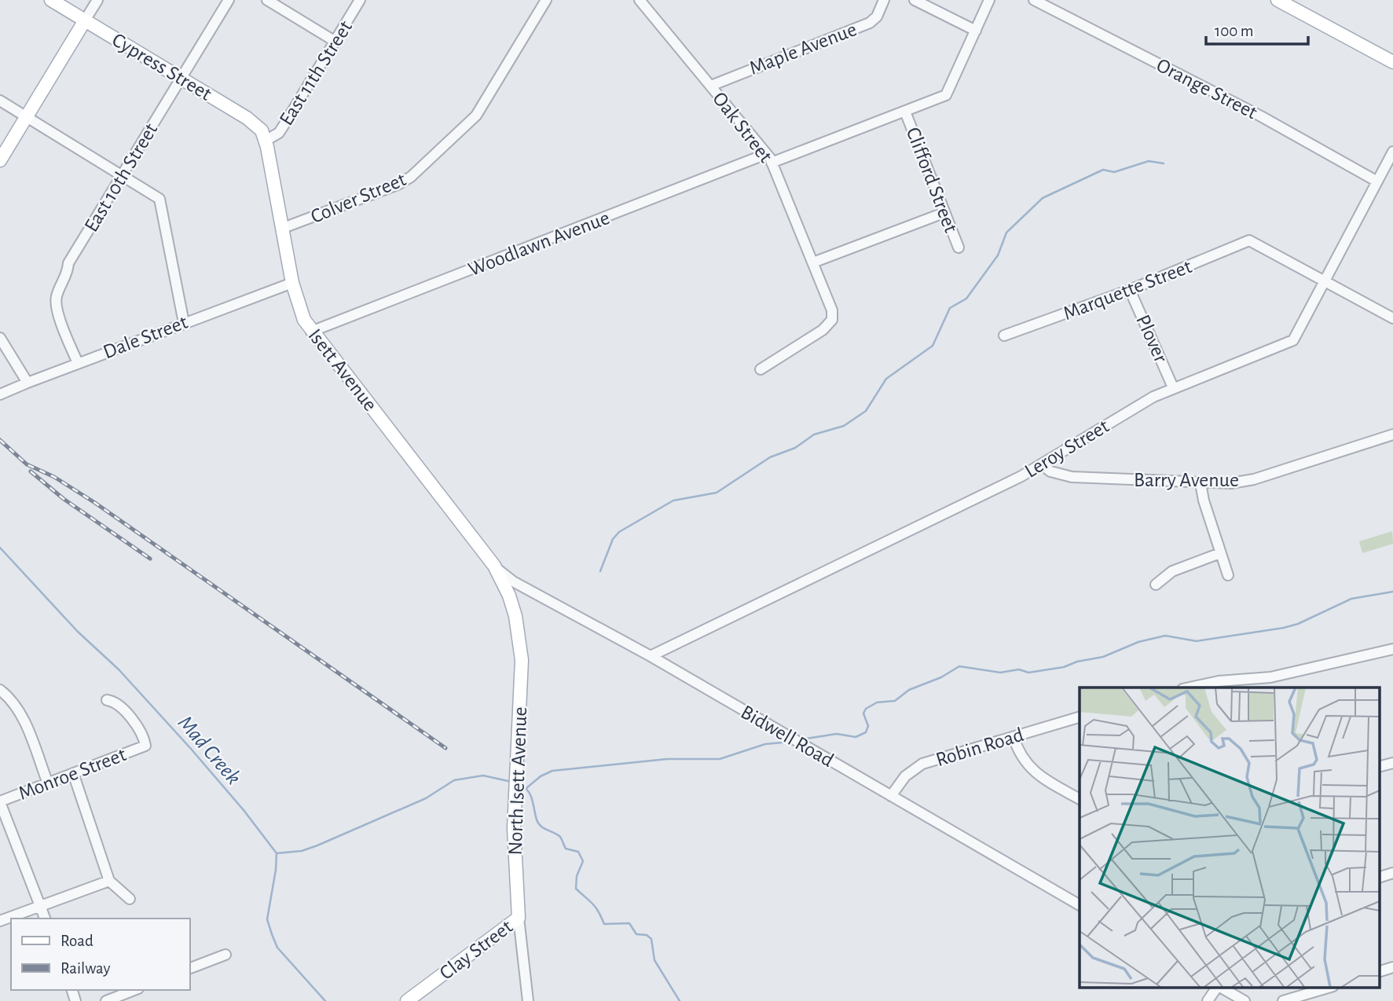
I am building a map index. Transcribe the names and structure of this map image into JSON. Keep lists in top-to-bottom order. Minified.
{"streets":{"main road":["Cypress Street","Isett Avenue","North Isett Avenue","Clay Street"],"street":["Maple Avenue","East 11th Street","Orange Street","Oak Street","East 10th Street","Clifford Street","Colver Street","Woodlawn Avenue","Marquette Street","Dale Street","Plover","Leroy Street","Barry Avenue","Bidwell Road","Robin Road","Monroe Street"]},"crossings":[["Maple Avenue","Oak Street"],["Cypress Street","East 11th Street"],["Cypress Street","East 10th Street"],["Cypress Street","Isett Avenue"],["East 11th Street","Isett Avenue"],["Orange Street","Leroy Street"],["Oak Street","Woodlawn Avenue"],["East 10th Street","Dale Street"],["Clifford Street","Woodlawn Avenue"],["Colver Street","Isett Avenue"],["Woodlawn Avenue","Isett Avenue"],["Marquette Street","Plover"],["Marquette Street","Leroy Street"],["Dale Street","Isett Avenue"],["Plover","Leroy Street"],["Isett Avenue","Bidwell Road"],["Isett Avenue","North Isett Avenue"],["Leroy Street","Barry Avenue"],["Leroy Street","Bidwell Road"],["Bidwell Road","Robin Road"],["Bidwell Road","North Isett Avenue"],["North Isett Avenue","Clay Street"]],"water":["Mad Creek"],"legend":["Road","Railway"],"scale_bar":"100 m"}
